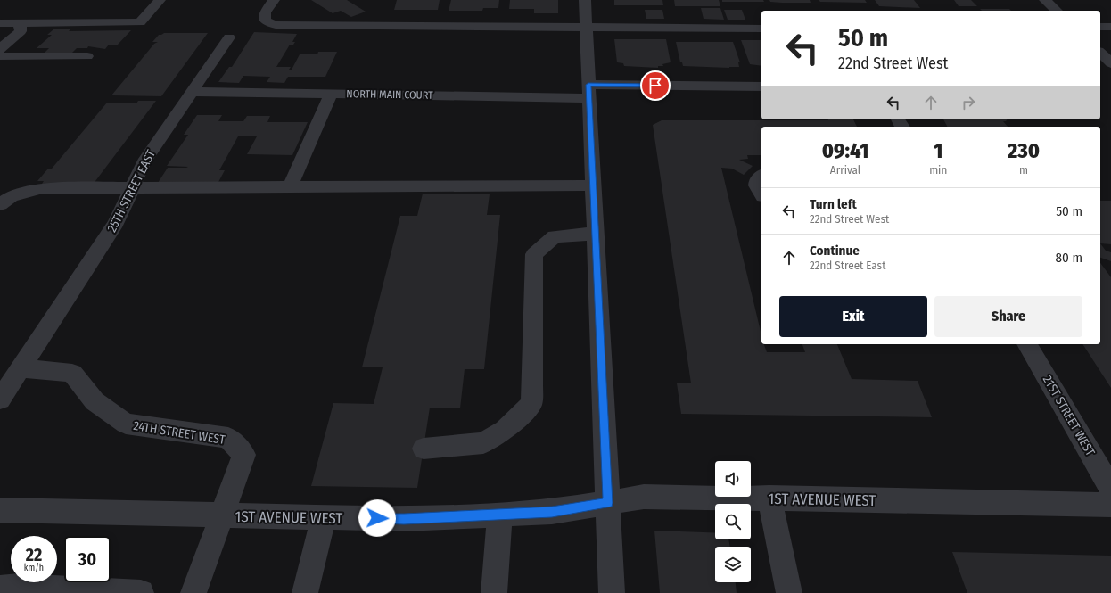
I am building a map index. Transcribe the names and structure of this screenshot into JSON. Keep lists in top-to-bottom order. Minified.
{"streets":{"street":["NORTH MAIN COURT","25TH STREET EAST","21ST STREET WEST","24TH STREET WEST","1ST AVENUE WEST"]},"crossings":[["NORTH MAIN COURT","25TH STREET EAST"],["25TH STREET EAST","24TH STREET WEST"],["24TH STREET WEST","1ST AVENUE WEST"]],"page":{"turn":["50 m","22nd Street West"],"eta":["09:41","Arrival","1","min","230","m"],"list":[{"name":"Turn left","note":"22nd Street West","value":"50 m"},{"name":"Continue","note":"22nd Street East","value":"80 m"}],"buttons":["Exit","Share"],"speed":"22 km/h","limit":"30"}}
